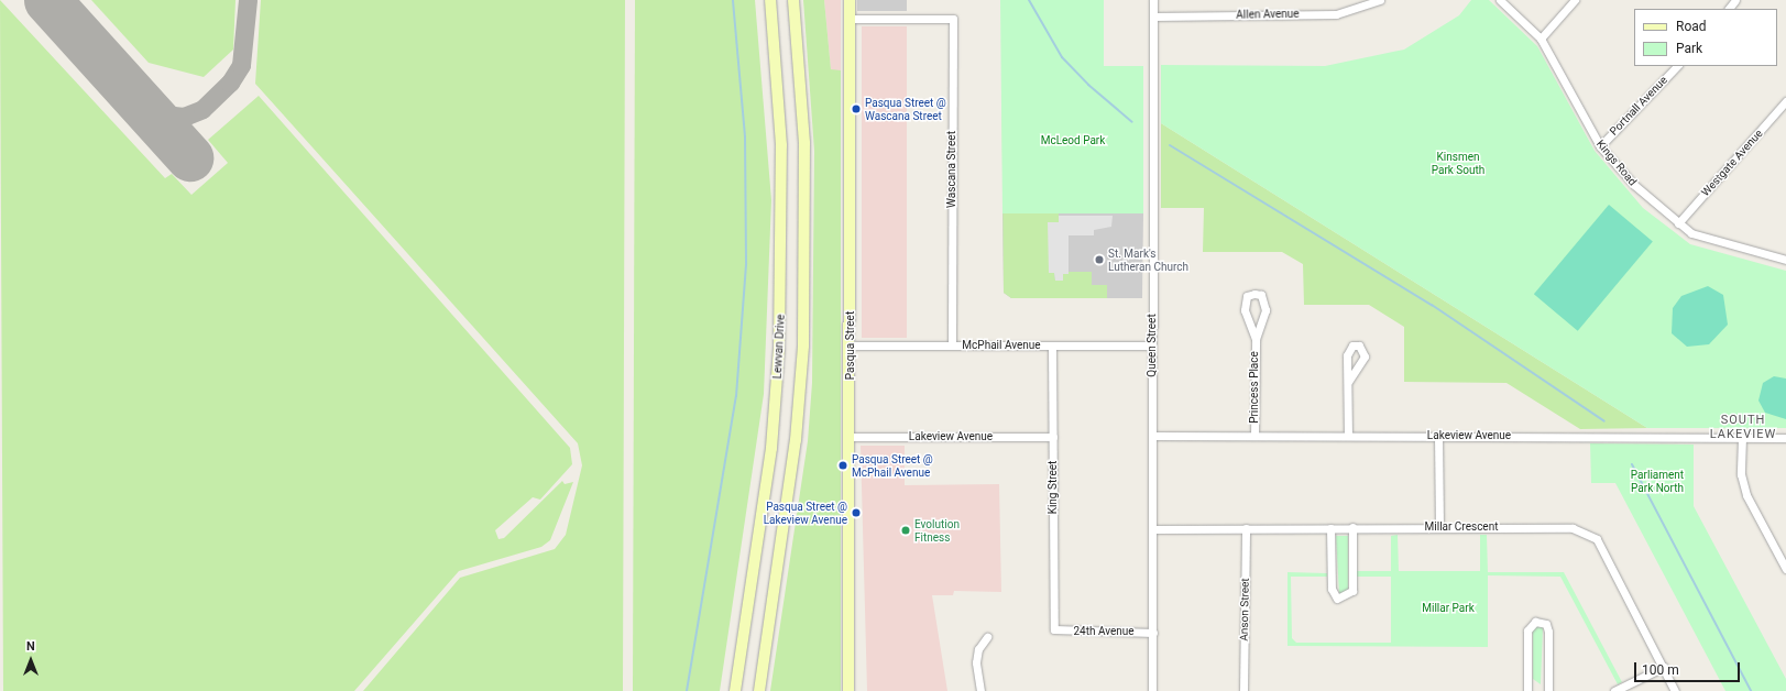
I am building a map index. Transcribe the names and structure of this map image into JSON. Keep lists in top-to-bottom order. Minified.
{"streets":{"main road":["Pasqua Street","Lewvan Drive"],"street":["Allen Avenue","Portnall Avenue","Kings Road","Westgate Avenue","Wascana Street","McPhail Avenue","Queen Street","Princess Place","Lakeview Avenue","King Street","Millar Crescent","Anson Street","24th Avenue"]},"crossings":[["Allen Avenue","Queen Street"],["Portnall Avenue","Kings Road"],["Kings Road","Westgate Avenue"],["Wascana Street","Pasqua Street"],["Wascana Street","McPhail Avenue"],["Pasqua Street","McPhail Avenue"],["Pasqua Street","Lakeview Avenue"],["McPhail Avenue","Queen Street"],["McPhail Avenue","King Street"],["Queen Street","Lakeview Avenue"],["Queen Street","Millar Crescent"],["Queen Street","24th Avenue"],["Princess Place","Lakeview Avenue"],["Lakeview Avenue","King Street"],["King Street","24th Avenue"],["Millar Crescent","Anson Street"]],"districts":["SOUTH LAKEVIEW"],"parks":["McLeod Park","Kinsmen Park South","Parliament Park North","Millar Park"],"places":["Pasqua Street @ Wascana Street","St. Mark's Lutheran Church","Pasqua Street @ McPhail Avenue","Pasqua Street @ Lakeview Avenue","Evolution Fitness"],"legend":["Road","Park"],"scale_bar":"100 m","north":"top"}
